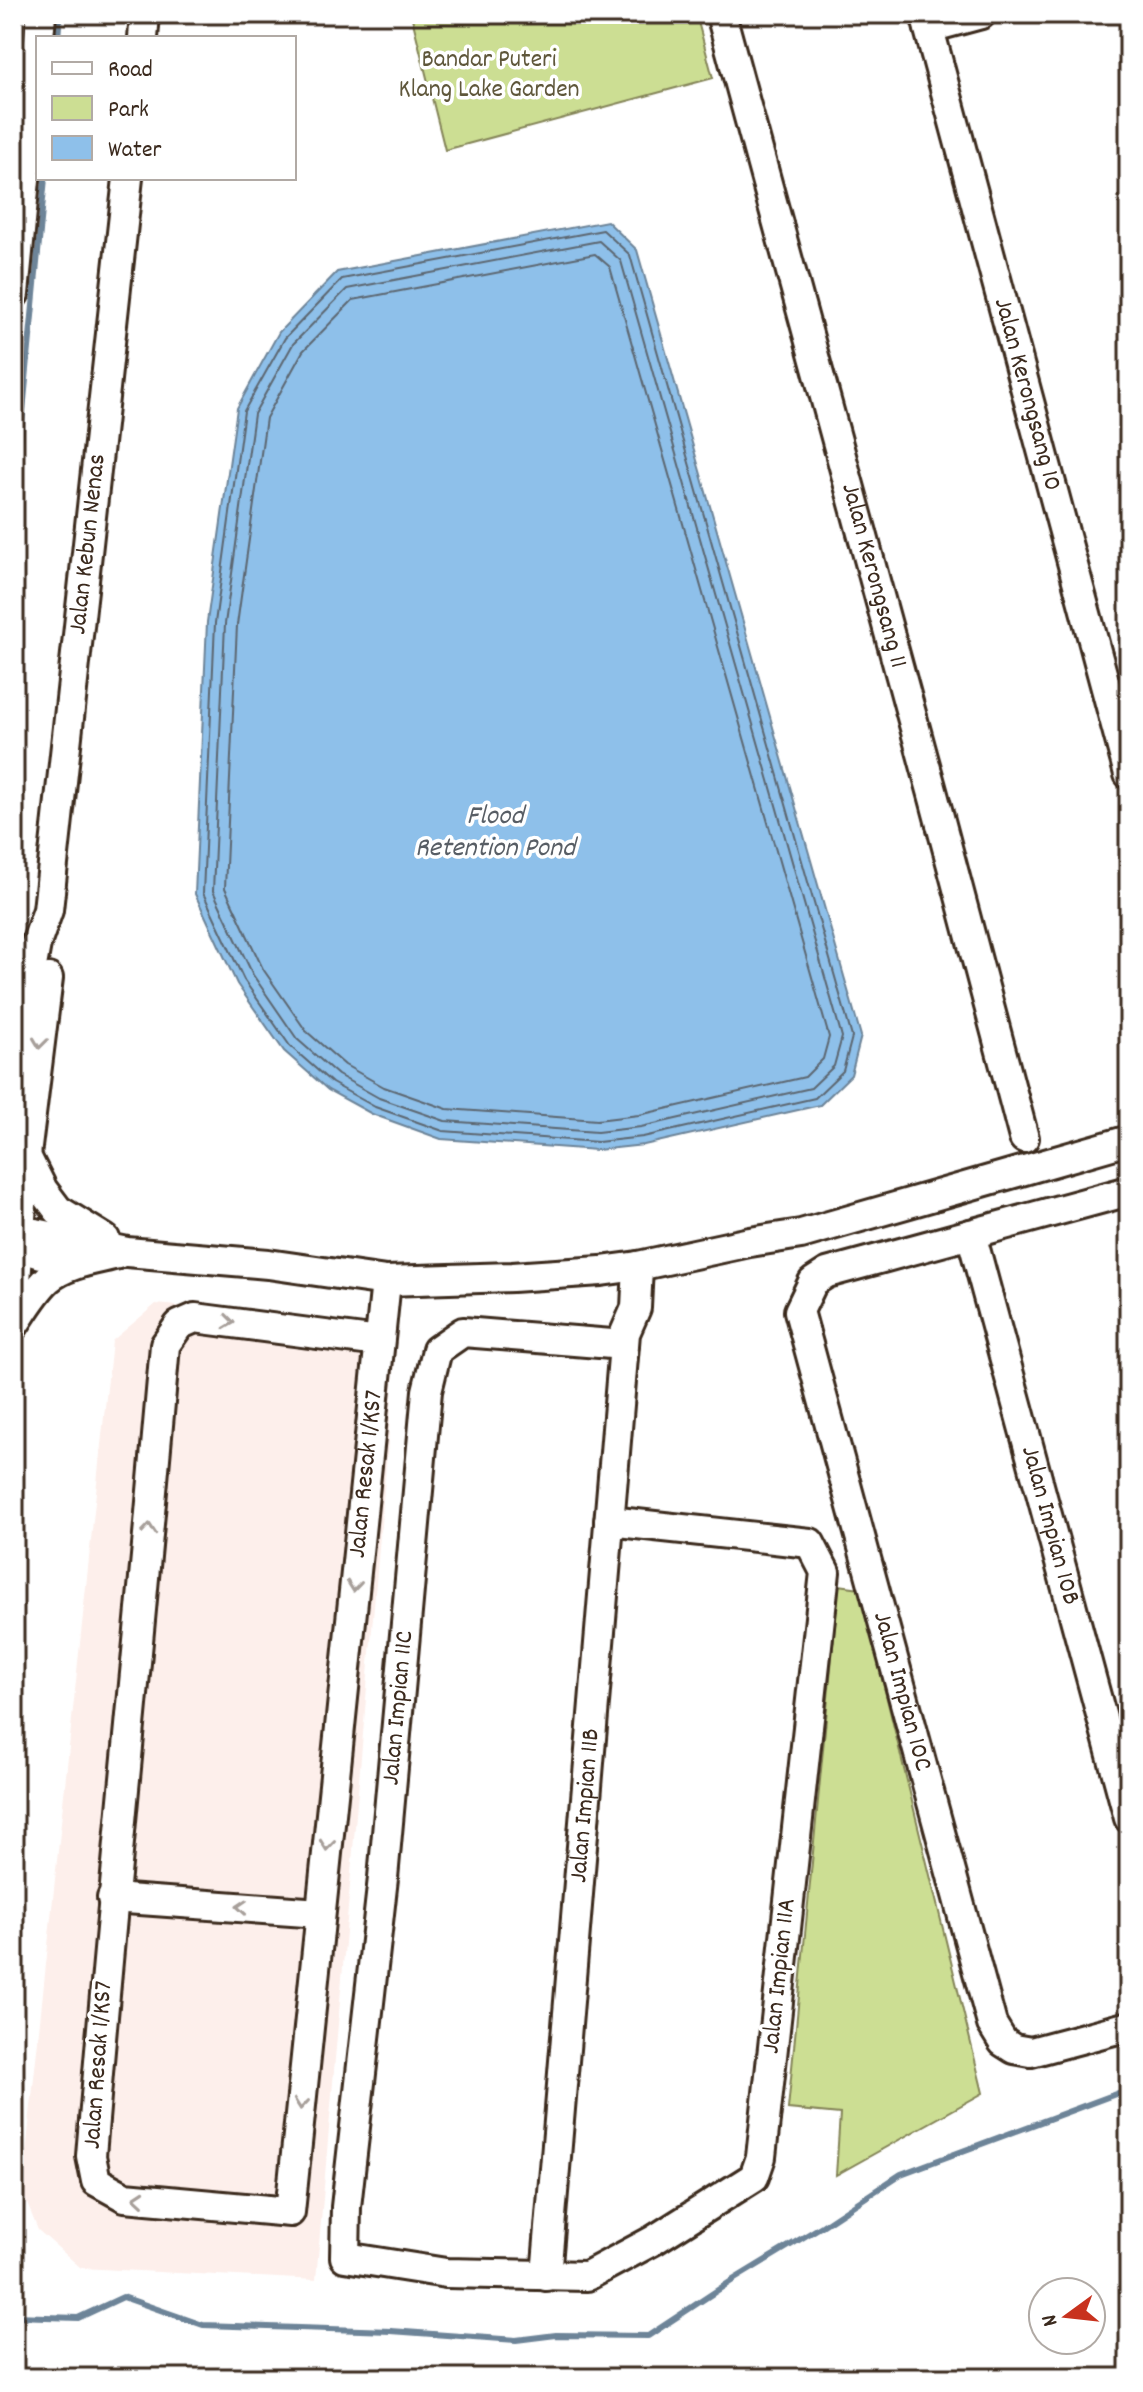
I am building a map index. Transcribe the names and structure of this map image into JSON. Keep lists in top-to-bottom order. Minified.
{"streets":{"street":["Jalan Kerongsang 10","Jalan Kebun Nenas","Jalan Kerongsang 11","Jalan Resak 1/KS7","Jalan Impian 10B","Jalan Impian 10C","Jalan Impian 11C","Jalan Impian 11B","Jalan Impian 11A"]},"crossings":[["Jalan Impian 10B","Jalan Impian 10C"],["Jalan Impian 11C","Jalan Impian 11B"],["Jalan Impian 11C","Jalan Impian 11A"],["Jalan Impian 11B","Jalan Impian 11A"]],"water":["Flood Retention Pond"],"parks":["Bandar Puteri Klang Lake Garden"],"legend":["Road","Park","Water"],"north":"left"}
